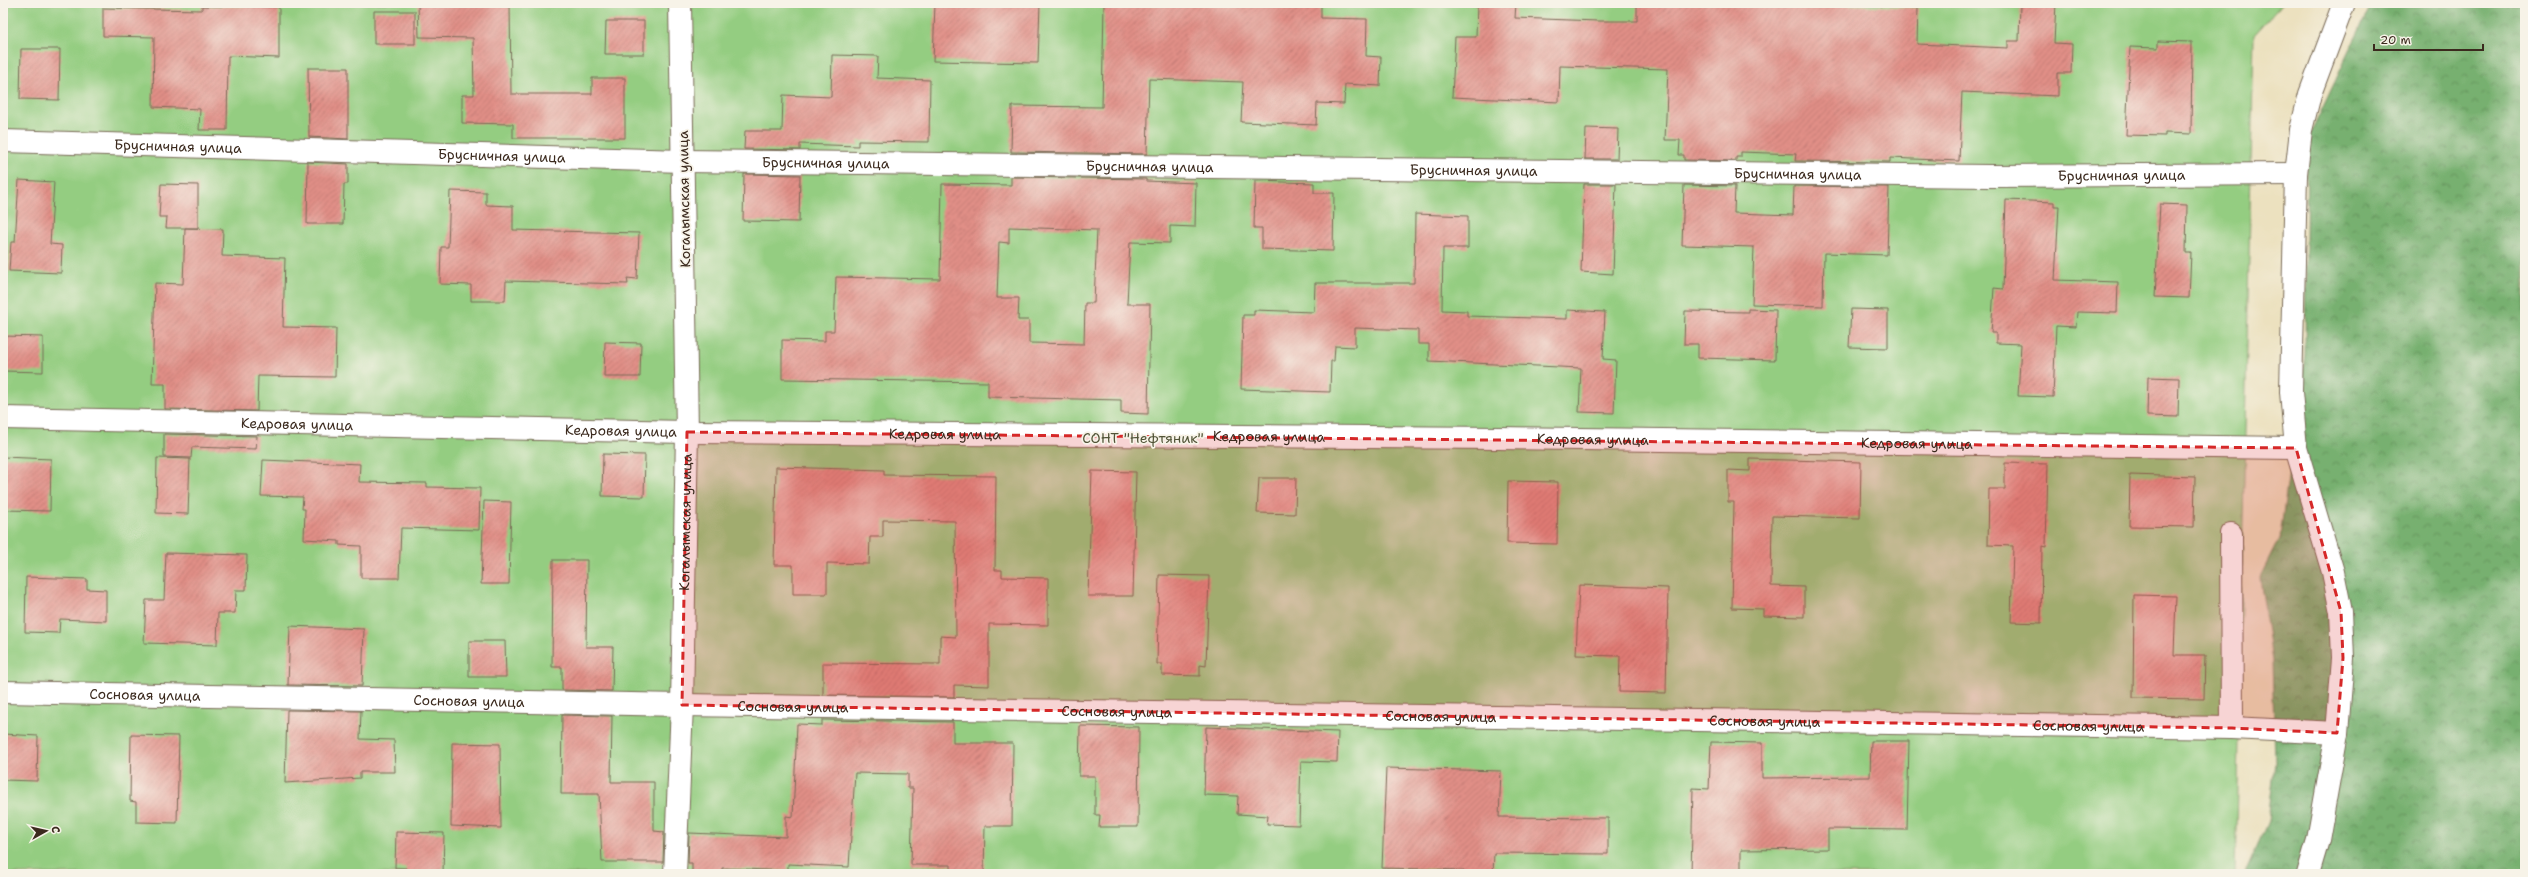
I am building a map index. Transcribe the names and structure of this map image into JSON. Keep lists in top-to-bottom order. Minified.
{"streets":{"street":["Брусничная улица","Когалымская улица","Кедровая улица","Сосновая улица"]},"crossings":[["Брусничная улица","Когалымская улица"],["Когалымская улица","Кедровая улица"],["Когалымская улица","Сосновая улица"]],"parks":["СОНТ \"Нефтяник\""],"scale_bar":"20 m","north":"right"}
